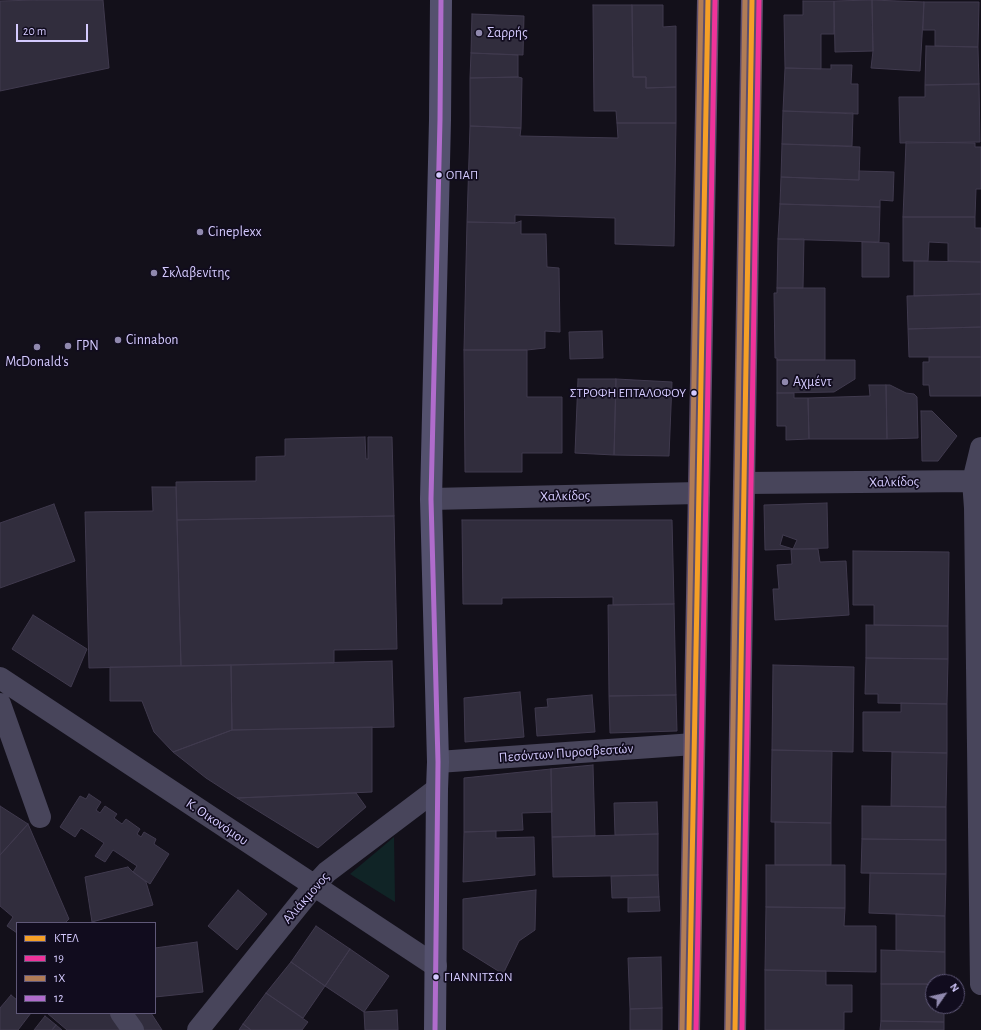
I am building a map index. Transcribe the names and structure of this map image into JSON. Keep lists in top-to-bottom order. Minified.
{"streets":{"street":["Χαλκίδος","Πεσόντων Πυροσβεστών","Κ. Οικονόμου","Αλιάκμονος"]},"crossings":[["Κ. Οικονόμου","Αλιάκμονος"]],"places":["Σαρρής","ΟΠΑΠ","Cineplexx","Σκλαβενίτης","Cinnabon","ΓΡΝ","McDonald's","Αχμέντ","ΣΤΡΟΦΗ ΕΠΤΑΛΟΦΟΥ","ΓΙΑΝΝΙΤΣΩΝ"],"lines":["transit line ΚΤΕΛ","transit line 19","transit line 1Χ","transit line 12"],"legend":["ΚΤΕΛ","19","1Χ","12"],"scale_bar":"20 m","north":"top right"}
